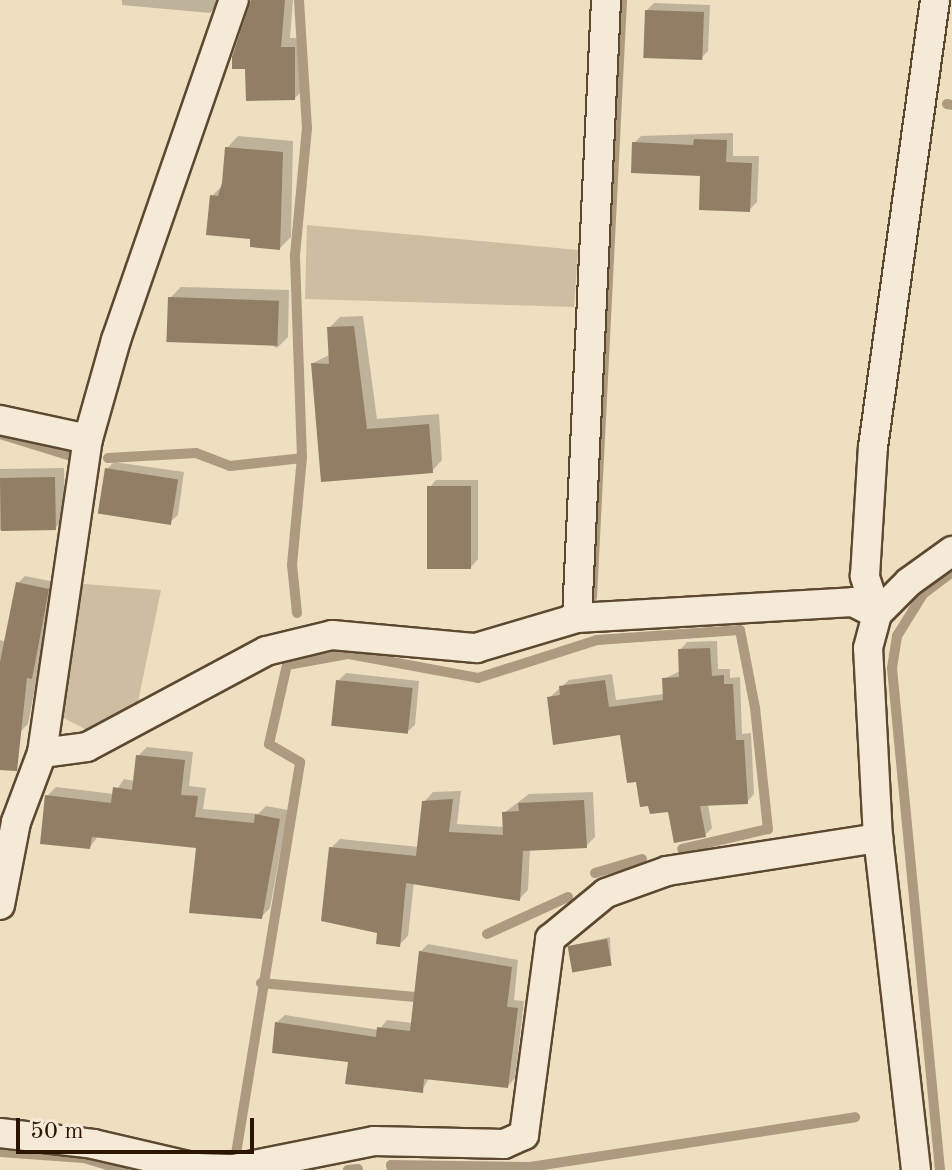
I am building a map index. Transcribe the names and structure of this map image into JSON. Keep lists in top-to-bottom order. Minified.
{"scale_bar":"50 m"}
